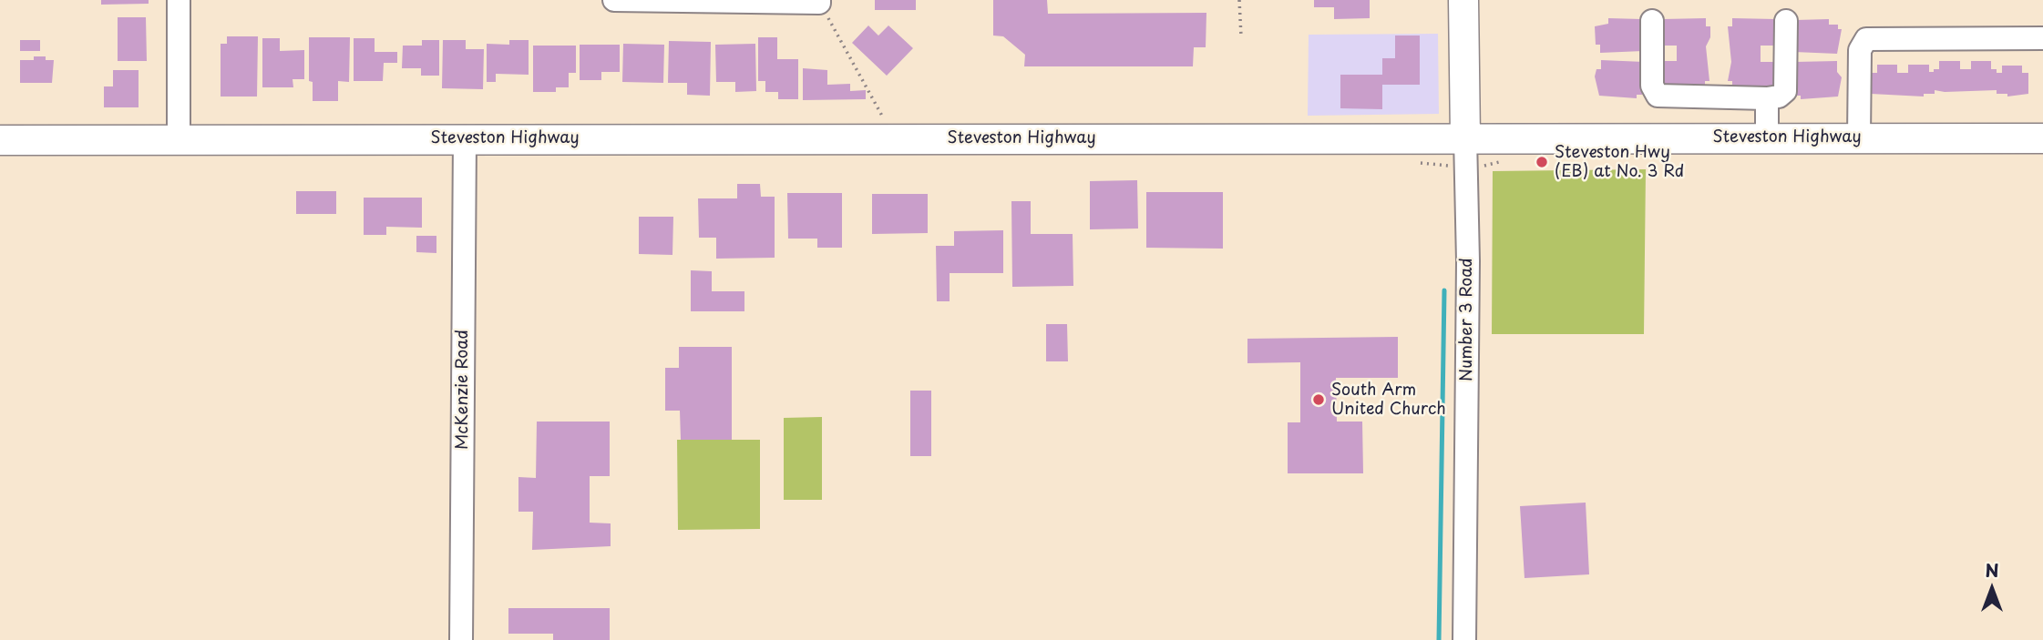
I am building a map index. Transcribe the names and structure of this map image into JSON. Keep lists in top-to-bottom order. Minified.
{"streets":{"main road":["Steveston Highway","Number 3 Road"],"street":["McKenzie Road"]},"crossings":[["Steveston Highway","Number 3 Road"],["Steveston Highway","McKenzie Road"]],"places":["Steveston Hwy (EB) at No. 3 Rd","South Arm United Church"],"north":"top"}
